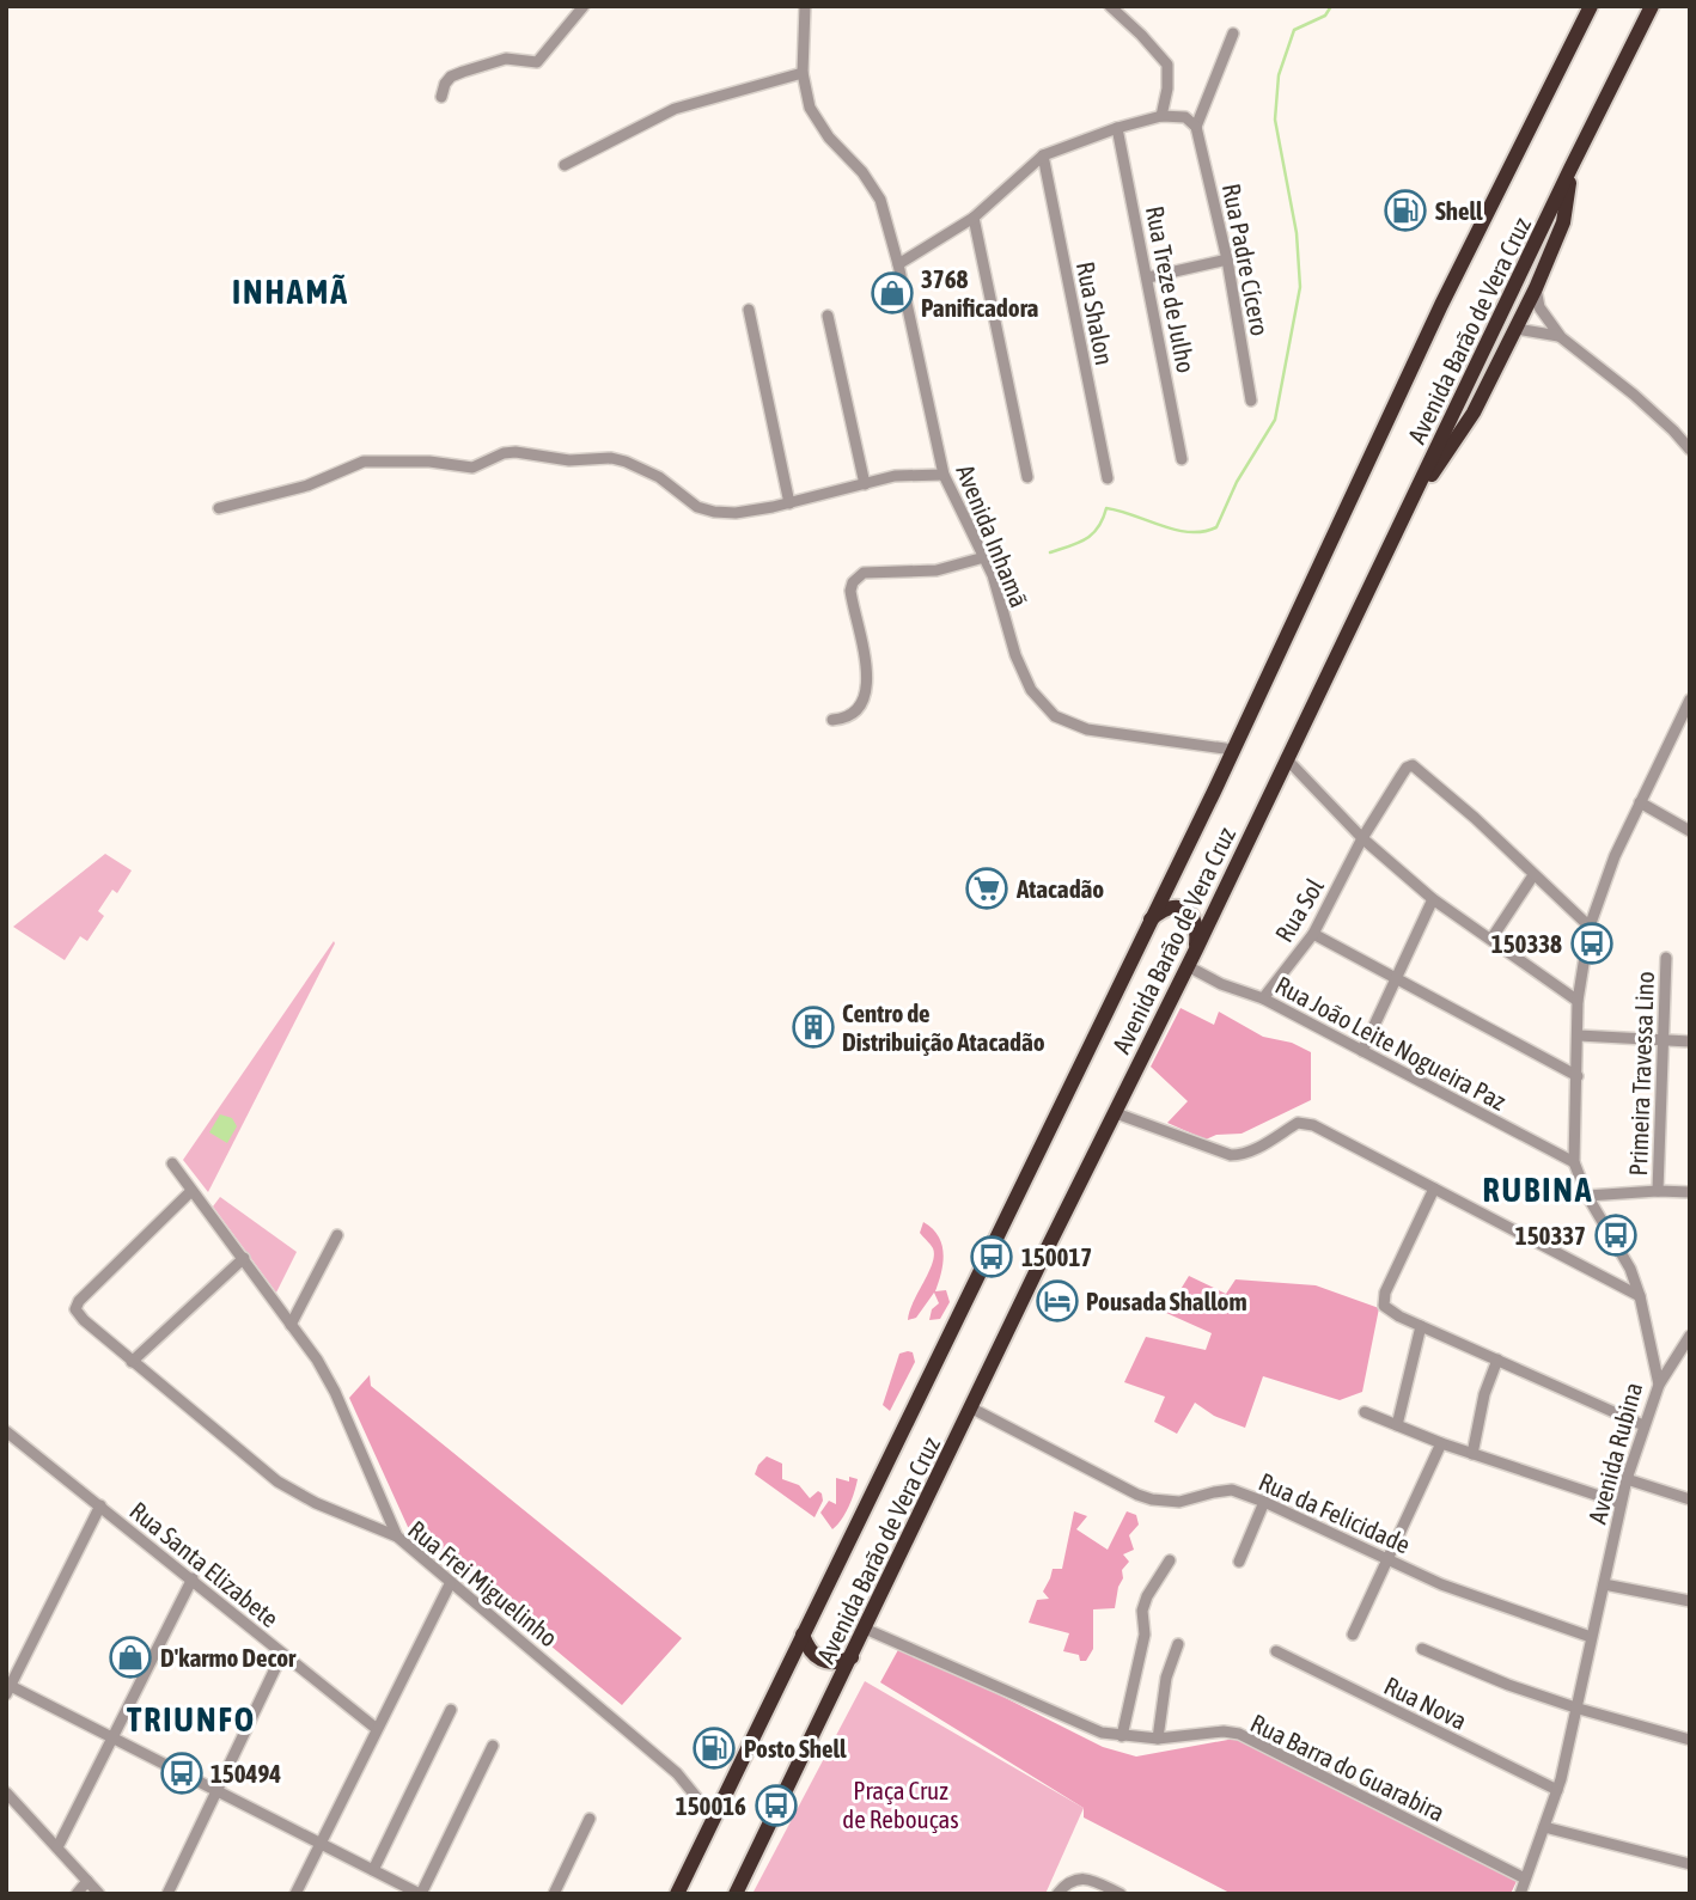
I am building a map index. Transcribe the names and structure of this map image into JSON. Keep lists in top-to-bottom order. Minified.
{"streets":{"highway":["Avenida Barão de Vera Cruz"],"street":["Rua Padre Cícero","Rua Treze de Julho","Rua Shalon","Avenida Inhamã","Rua Sol","Rua João Leite Nogueira Paz","Primeira Travessa Lino","Avenida Rubina","Rua da Felicidade","Rua Santa Elizabete","Rua Frei Miguelinho","Rua Nova","Rua Barra do Guarabira"]},"crossings":[["Avenida Barão de Vera Cruz","Avenida Inhamã"],["Avenida Barão de Vera Cruz","Rua João Leite Nogueira Paz"],["Avenida Barão de Vera Cruz","Rua da Felicidade"],["Avenida Barão de Vera Cruz","Rua Frei Miguelinho"],["Avenida Barão de Vera Cruz","Rua Barra do Guarabira"],["Rua Sol","Rua João Leite Nogueira Paz"],["Rua João Leite Nogueira Paz","Avenida Rubina"],["Avenida Rubina","Rua da Felicidade"],["Avenida Rubina","Rua Nova"],["Avenida Rubina","Rua Barra do Guarabira"]],"districts":["INHAMÃ","RUBINA","TRIUNFO"],"parks":["Praça Cruz de Rebouças"],"places":{"fuel station":["Shell","Posto Shell"],"shop":["3768 Panificadora","D'karmo Decor"],"supermarket":["Atacadão"],"bus stop":["150338","150337","150017","150494","150016"],"building":["Centro de Distribuição Atacadão"],"hotel":["Pousada Shallom"]}}
